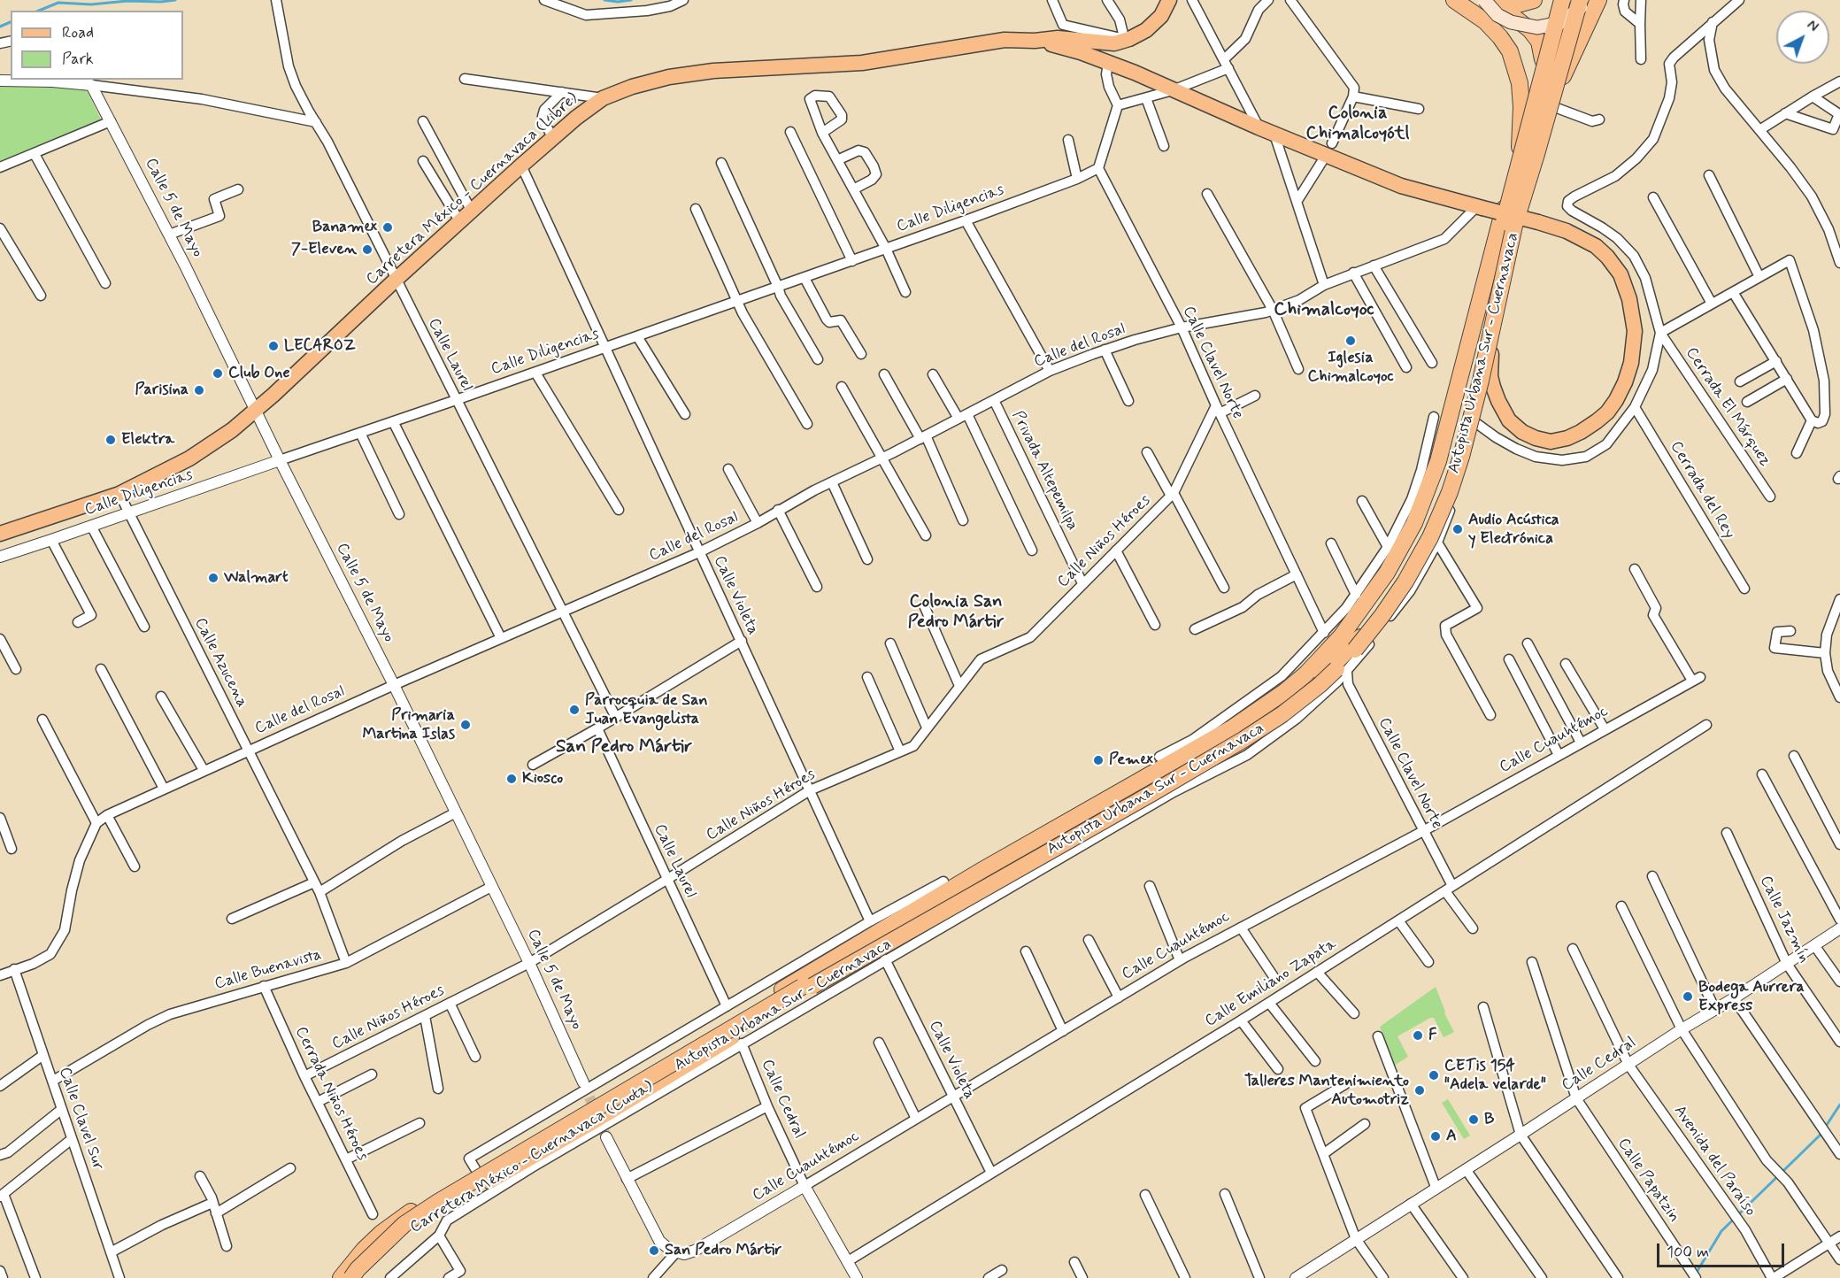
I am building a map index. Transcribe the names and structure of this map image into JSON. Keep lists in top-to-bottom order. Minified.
{"streets":{"highway":["Autopista Urbana Sur - Cuernavaca","Carretera México - Cuernavaca (Cuota)"],"main road":["Carretera México - Cuernavaca (Libre)"],"street":["Calle 5 de Mayo","Calle Diligencias","Calle del Rosal","Calle Laurel","Calle Clavel Norte","Cerrada El Márquez","Privada Altepemilpa","Cerrada del Rey","Calle Niños Héroes","Calle Violeta","Calle Azucena","Calle Cuauhtémoc","Calle Jazmín","Calle Buenavista","Calle Emiliano Zapata","Calle Cedral","Cerrada Niños Héroes","Calle Clavel Sur","Avenida del Paraíso","Calle Papatzin"]},"crossings":[["Carretera México - Cuernavaca (Libre)","Calle 5 de Mayo"],["Carretera México - Cuernavaca (Libre)","Calle del Rosal"],["Carretera México - Cuernavaca (Libre)","Calle Laurel"],["Carretera México - Cuernavaca (Libre)","Calle Violeta"],["Carretera México - Cuernavaca (Libre)","Calle Azucena"],["Carretera México - Cuernavaca (Libre)","Carretera México - Cuernavaca (Cuota)"],["Calle 5 de Mayo","Calle Diligencias"],["Calle 5 de Mayo","Calle del Rosal"],["Calle 5 de Mayo","Calle Niños Héroes"],["Calle 5 de Mayo","Calle Buenavista"],["Calle Diligencias","Calle Laurel"],["Calle Diligencias","Calle Clavel Norte"],["Calle Diligencias","Calle Violeta"],["Calle Diligencias","Calle Azucena"],["Calle del Rosal","Calle Laurel"],["Calle del Rosal","Calle Clavel Norte"],["Calle del Rosal","Privada Altepemilpa"],["Calle del Rosal","Calle Violeta"],["Calle del Rosal","Calle Azucena"],["Calle del Rosal","Calle Clavel Sur"],["Autopista Urbana Sur - Cuernavaca","Carretera México - Cuernavaca (Cuota)"],["Calle Laurel","Calle Niños Héroes"],["Calle Clavel Norte","Calle Niños Héroes"],["Calle Clavel Norte","Calle Cuauhtémoc"],["Calle Clavel Norte","Calle Emiliano Zapata"],["Privada Altepemilpa","Calle Niños Héroes"],["Calle Niños Héroes","Calle Violeta"],["Calle Niños Héroes","Cerrada Niños Héroes"],["Calle Violeta","Calle Cuauhtémoc"],["Calle Violeta","Calle Emiliano Zapata"],["Calle Azucena","Calle Buenavista"],["Calle Cuauhtémoc","Calle Cedral"],["Calle Jazmín","Calle Cedral"],["Calle Buenavista","Cerrada Niños Héroes"],["Calle Buenavista","Calle Clavel Sur"],["Calle Emiliano Zapata","Calle Cedral"],["Calle Cedral","Avenida del Paraíso"],["Calle Cedral","Calle Papatzin"]],"districts":["Colonia Chimalcoyótl","Chimalcoyoc","Colonia San Pedro Mártir","San Pedro Mártir"],"places":["Banamex","7-Eleven","Iglesia Chimalcoyoc","LECAROZ","Club One","Parisina","Elektra","Audio Acústica y Electrónica","Walmart","Parrocquia de San Juan Evangelista","Primaria Martina Islas","Pemex","Kiosco","Bodega Aurrera Express","F","CETis 154 \"Adela velarde\"","Talleres Mantenimiento Automotriz","B","A","San Pedro Mártir"],"legend":["Road","Park"],"scale_bar":"100 m","north":"top right"}
